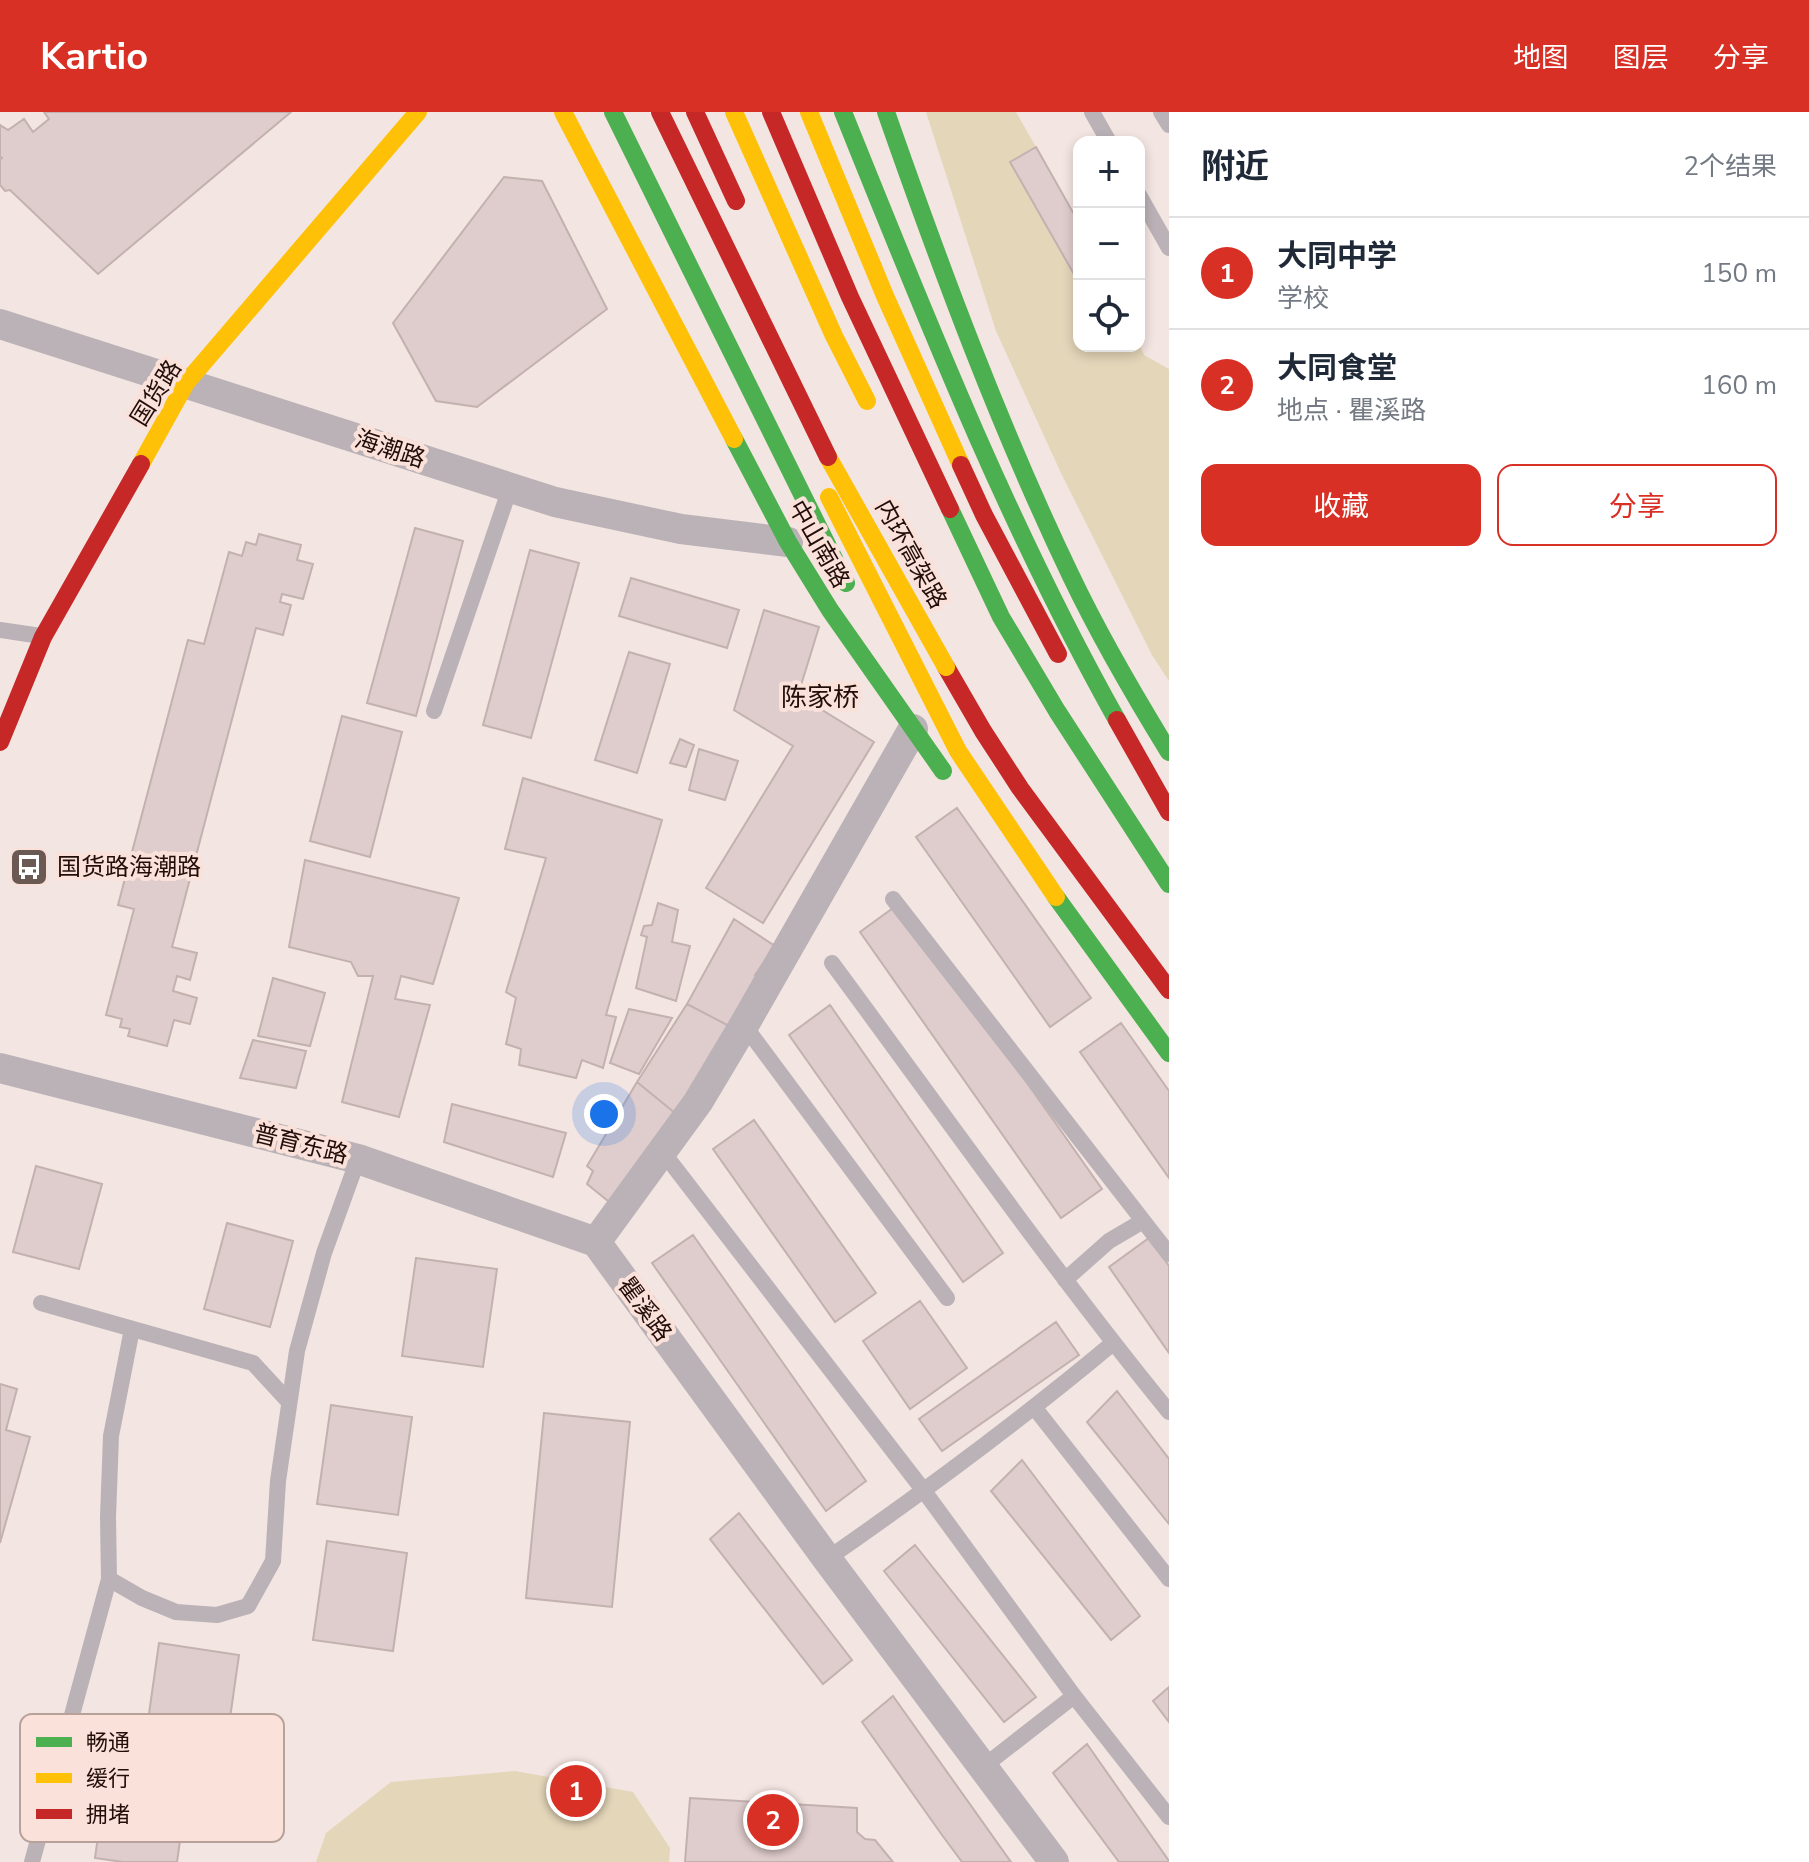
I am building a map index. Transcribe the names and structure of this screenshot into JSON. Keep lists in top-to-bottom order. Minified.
{"streets":{"main road":["国货路","中山南路","内环高架路"],"street":["海潮路","普育东路","瞿溪路"]},"crossings":[["国货路","海潮路"],["海潮路","中山南路"],["普育东路","瞿溪路"]],"districts":["陈家桥"],"places":{"bus stop":["国货路海潮路"]},"legend":["畅通","缓行","拥堵"],"page":{"header":"Kartio","nav":["地图","图层","分享"],"heading":["附近","2个结果"],"map_buttons":["+","−"],"list":[{"mark":"1","name":"大同中学","note":"学校","value":"150 m"},{"mark":"2","name":"大同食堂","note":"地点 · 瞿溪路","value":"160 m"}],"buttons":["收藏","分享"],"pins":["1","2"]}}
